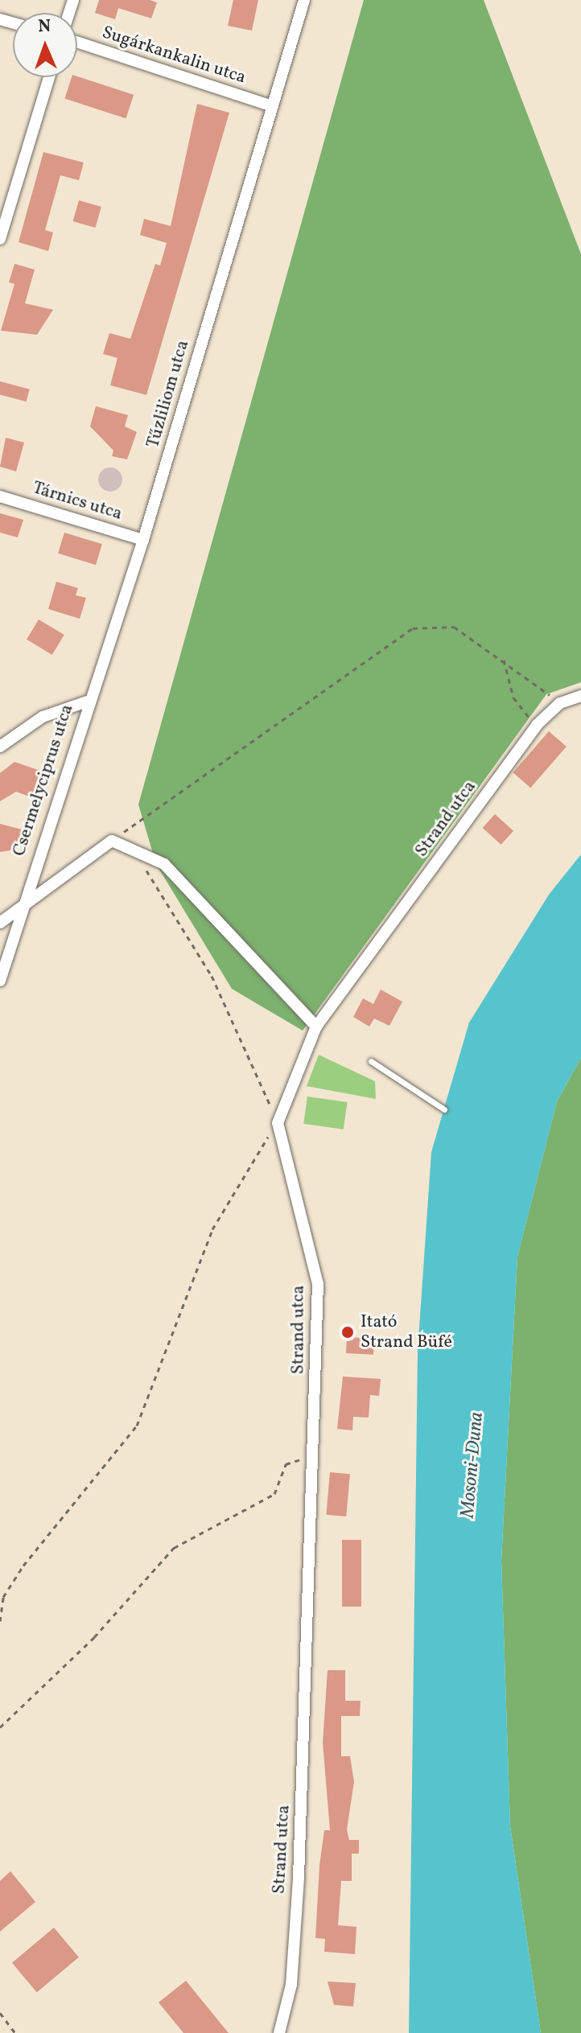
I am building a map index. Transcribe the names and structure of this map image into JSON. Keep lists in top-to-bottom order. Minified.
{"streets":{"street":["Sugárkankalin utca","Tűzliliom utca","Tárnics utca","Csermelyciprus utca","Strand utca"]},"crossings":[["Sugárkankalin utca","Tűzliliom utca"],["Tűzliliom utca","Tárnics utca"],["Tűzliliom utca","Csermelyciprus utca"]],"water":["Mosoni-Duna"],"places":["Itató Strand Büfé"],"north":"top"}
